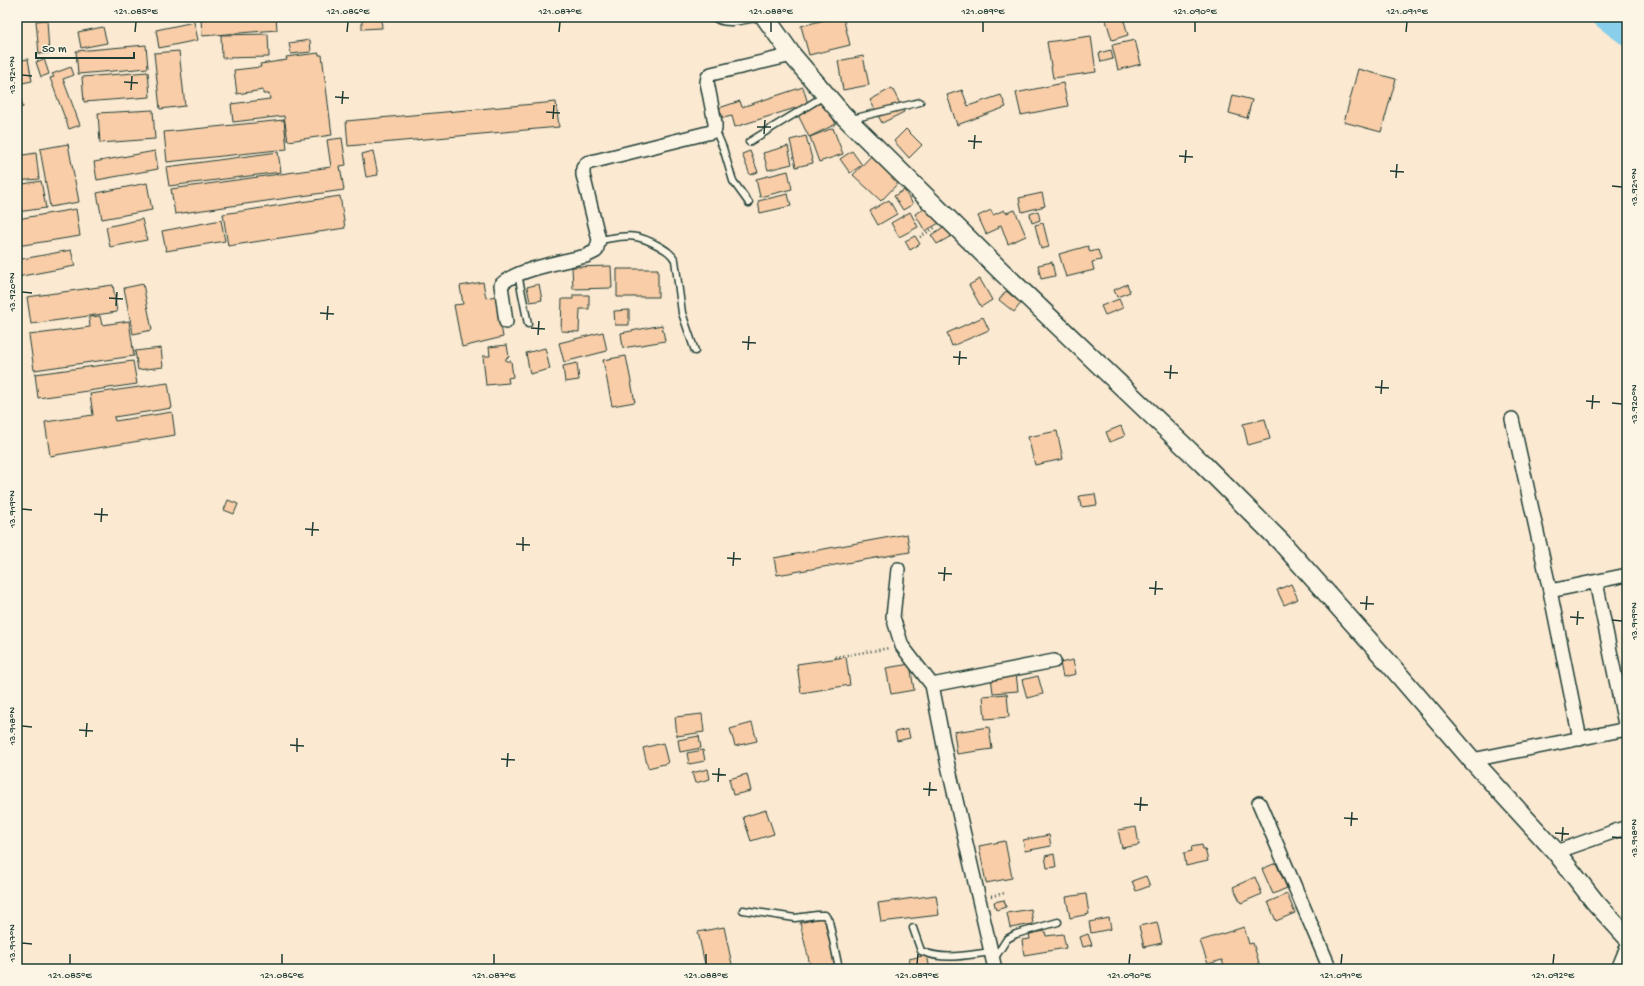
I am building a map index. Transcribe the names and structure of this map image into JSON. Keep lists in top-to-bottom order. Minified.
{"scale_bar":"50 m","coordinates":["121.085°E","121.086°E","121.087°E","121.088°E","121.089°E","121.090°E","121.091°E","13.921°N","13.920°N","13.919°N","13.918°N","13.917°N","121.092°E"]}
